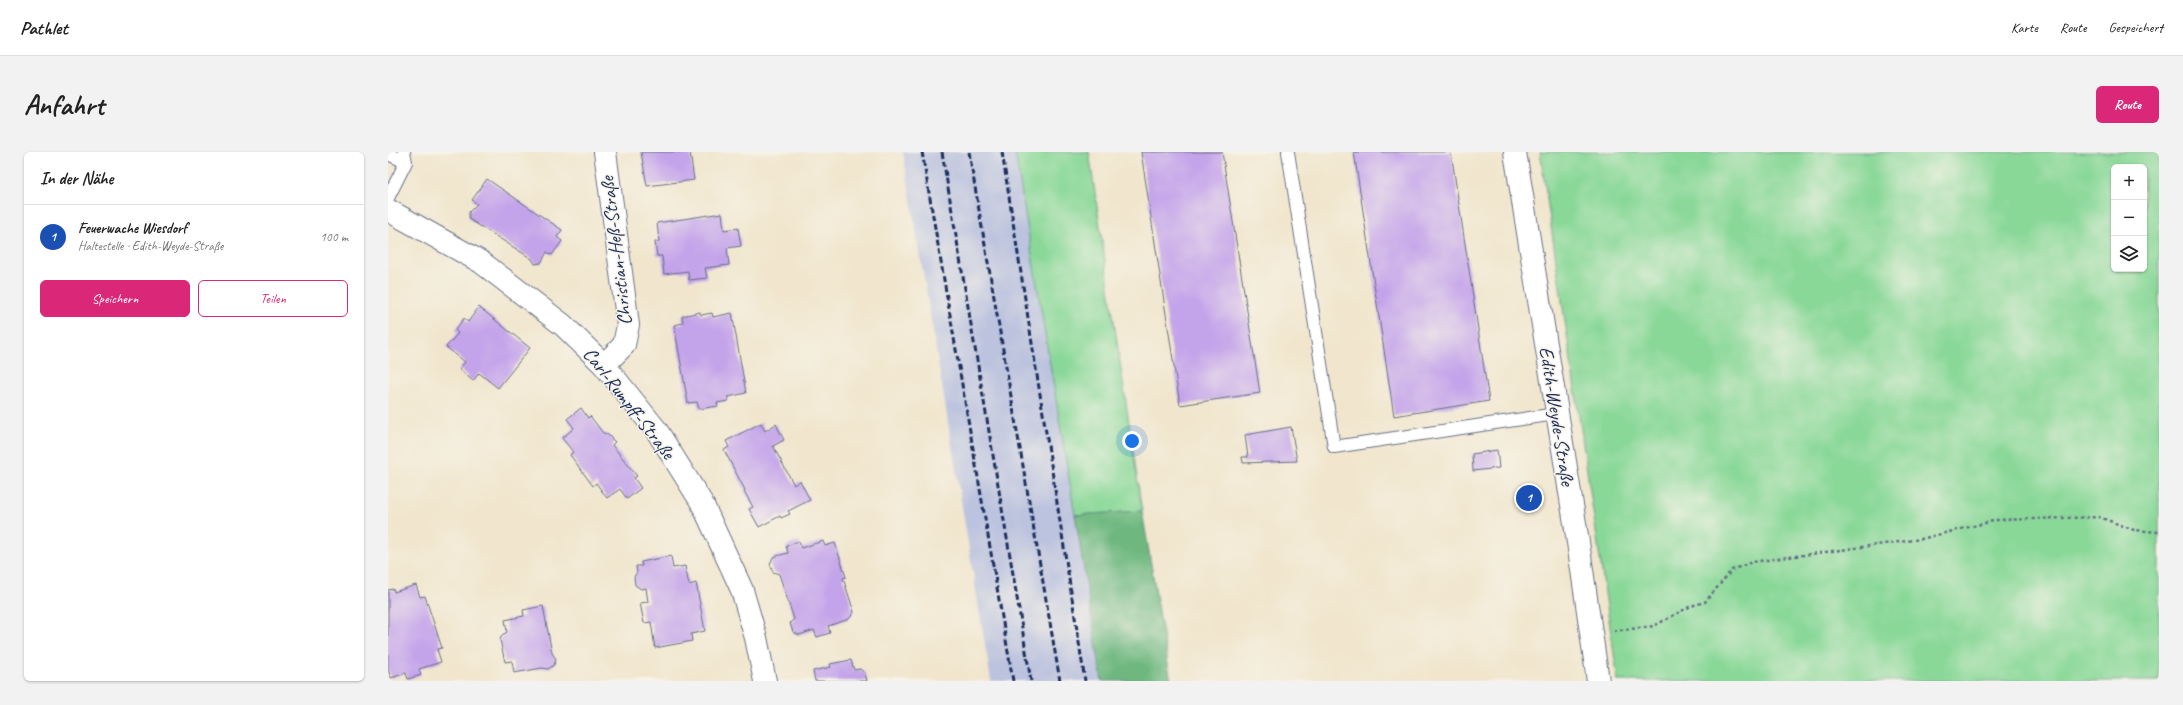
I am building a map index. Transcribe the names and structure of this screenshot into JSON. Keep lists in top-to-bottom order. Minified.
{"streets":{"street":["Christian-Heß-Straße","Carl-Rumpff-Straße","Edith-Weyde-Straße"]},"crossings":[["Christian-Heß-Straße","Carl-Rumpff-Straße"]],"page":{"header":"Pathlet","nav":["Karte","Route","Gespeichert"],"buttons":["Route",["Speichern","Teilen"]],"title":"Anfahrt","heading":"In der Nähe","map_buttons":["+","−"],"list":[{"mark":"1","name":"Feuerwache Wiesdorf","note":"Haltestelle · Edith-Weyde-Straße","value":"100 m"}],"pins":"1"}}
